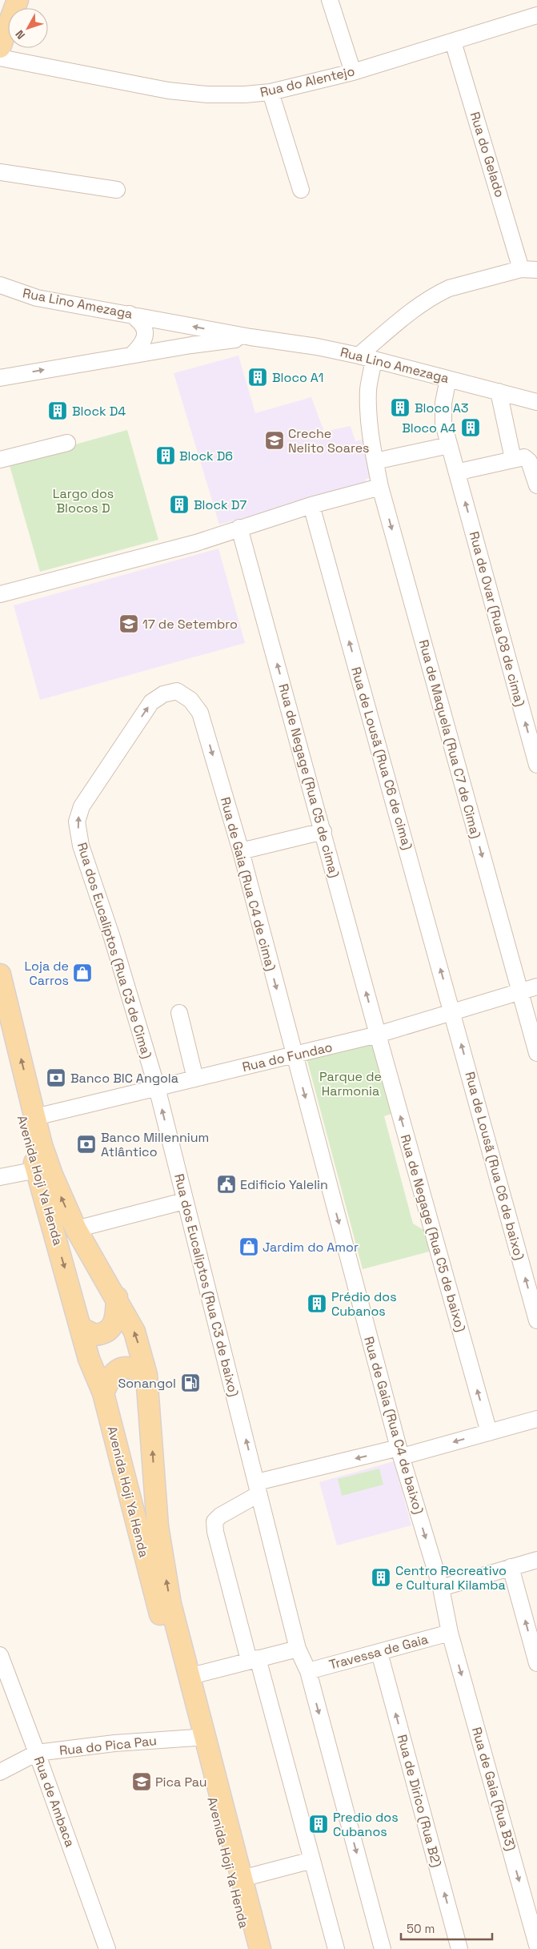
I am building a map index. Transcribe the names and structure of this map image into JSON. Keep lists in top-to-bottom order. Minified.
{"streets":{"main road":["Avenida Hoji Ya Henda"],"street":["Rua do Alentejo","Rua do Gelado","Rua Lino Amezaga","Rua de Ovar (Rua C8 de cima)","Rua de Maquela (Rua C7 de Cima)","Rua de Lousã (Rua C6 de cima)","Rua de Negage (Rua C5 de cima)","Rua de Gaia (Rua C4 de cima)","Rua dos Eucaliptos (Rua C3 de Cima)","Rua do Fundao","Rua de Lousã (Rua C6 de baixo)","Rua de Negage (Rua C5 de baixo)","Rua dos Eucaliptos (Rua C3 de baixo)","Rua de Gaia (Rua C4 de baixo)","Travessa de Gaia","Rua do Pica Pau","Rua de Gaia (Rua B3)","Rua de Dirico (Rua B2)","Rua de Ambaca"]},"crossings":[["Rua do Alentejo","Rua do Gelado"],["Rua Lino Amezaga","Rua de Ovar (Rua C8 de cima)"],["Rua Lino Amezaga","Rua de Maquela (Rua C7 de Cima)"],["Rua de Maquela (Rua C7 de Cima)","Rua do Fundao"],["Rua de Lousã (Rua C6 de cima)","Rua do Fundao"],["Rua de Lousã (Rua C6 de cima)","Rua de Lousã (Rua C6 de baixo)"],["Rua de Negage (Rua C5 de cima)","Rua do Fundao"],["Rua de Negage (Rua C5 de cima)","Rua de Negage (Rua C5 de baixo)"],["Rua de Gaia (Rua C4 de cima)","Rua dos Eucaliptos (Rua C3 de Cima)"],["Rua de Gaia (Rua C4 de cima)","Rua do Fundao"],["Rua de Gaia (Rua C4 de cima)","Rua de Gaia (Rua C4 de baixo)"],["Rua dos Eucaliptos (Rua C3 de Cima)","Rua do Fundao"],["Rua dos Eucaliptos (Rua C3 de Cima)","Rua dos Eucaliptos (Rua C3 de baixo)"],["Rua do Fundao","Rua de Lousã (Rua C6 de baixo)"],["Rua do Fundao","Avenida Hoji Ya Henda"],["Rua do Fundao","Rua de Negage (Rua C5 de baixo)"],["Rua do Fundao","Rua dos Eucaliptos (Rua C3 de baixo)"],["Rua do Fundao","Rua de Gaia (Rua C4 de baixo)"],["Avenida Hoji Ya Henda","Rua do Pica Pau"],["Rua dos Eucaliptos (Rua C3 de baixo)","Travessa de Gaia"],["Rua de Gaia (Rua C4 de baixo)","Travessa de Gaia"],["Rua de Gaia (Rua C4 de baixo)","Rua de Gaia (Rua B3)"],["Travessa de Gaia","Rua de Gaia (Rua B3)"],["Travessa de Gaia","Rua de Dirico (Rua B2)"],["Rua do Pica Pau","Rua de Ambaca"]],"one_way":["Rua de Ovar (Rua C8 de cima)","Rua de Maquela (Rua C7 de Cima)","Rua de Lousã (Rua C6 de cima)","Rua de Negage (Rua C5 de cima)","Rua de Gaia (Rua C4 de cima)","Rua de Lousã (Rua C6 de baixo)","Rua de Negage (Rua C5 de baixo)","Rua de Gaia (Rua C4 de baixo)","Rua de Gaia (Rua B3)"],"parks":["Largo dos Blocos D","Parque de Harmonia"],"places":{"building":["Bloco A1","Bloco A3","Block D4","Bloco A4","Block D6","Block D7","Prédio dos Cubanos","Centro Recreativo e Cultural Kilamba","Predio dos Cubanos"],"school or university":["Creche Nelito Soares","17 de Setembro","Pica Pau"],"shop":["Loja de Carros","Jardim do Amor"],"bank":["Banco BIC Angola","Banco Millennium Atlântico"],"public building":["Edificio Yalelin"],"fuel station":["Sonangol"]},"scale_bar":"50 m","north":"bottom left"}
